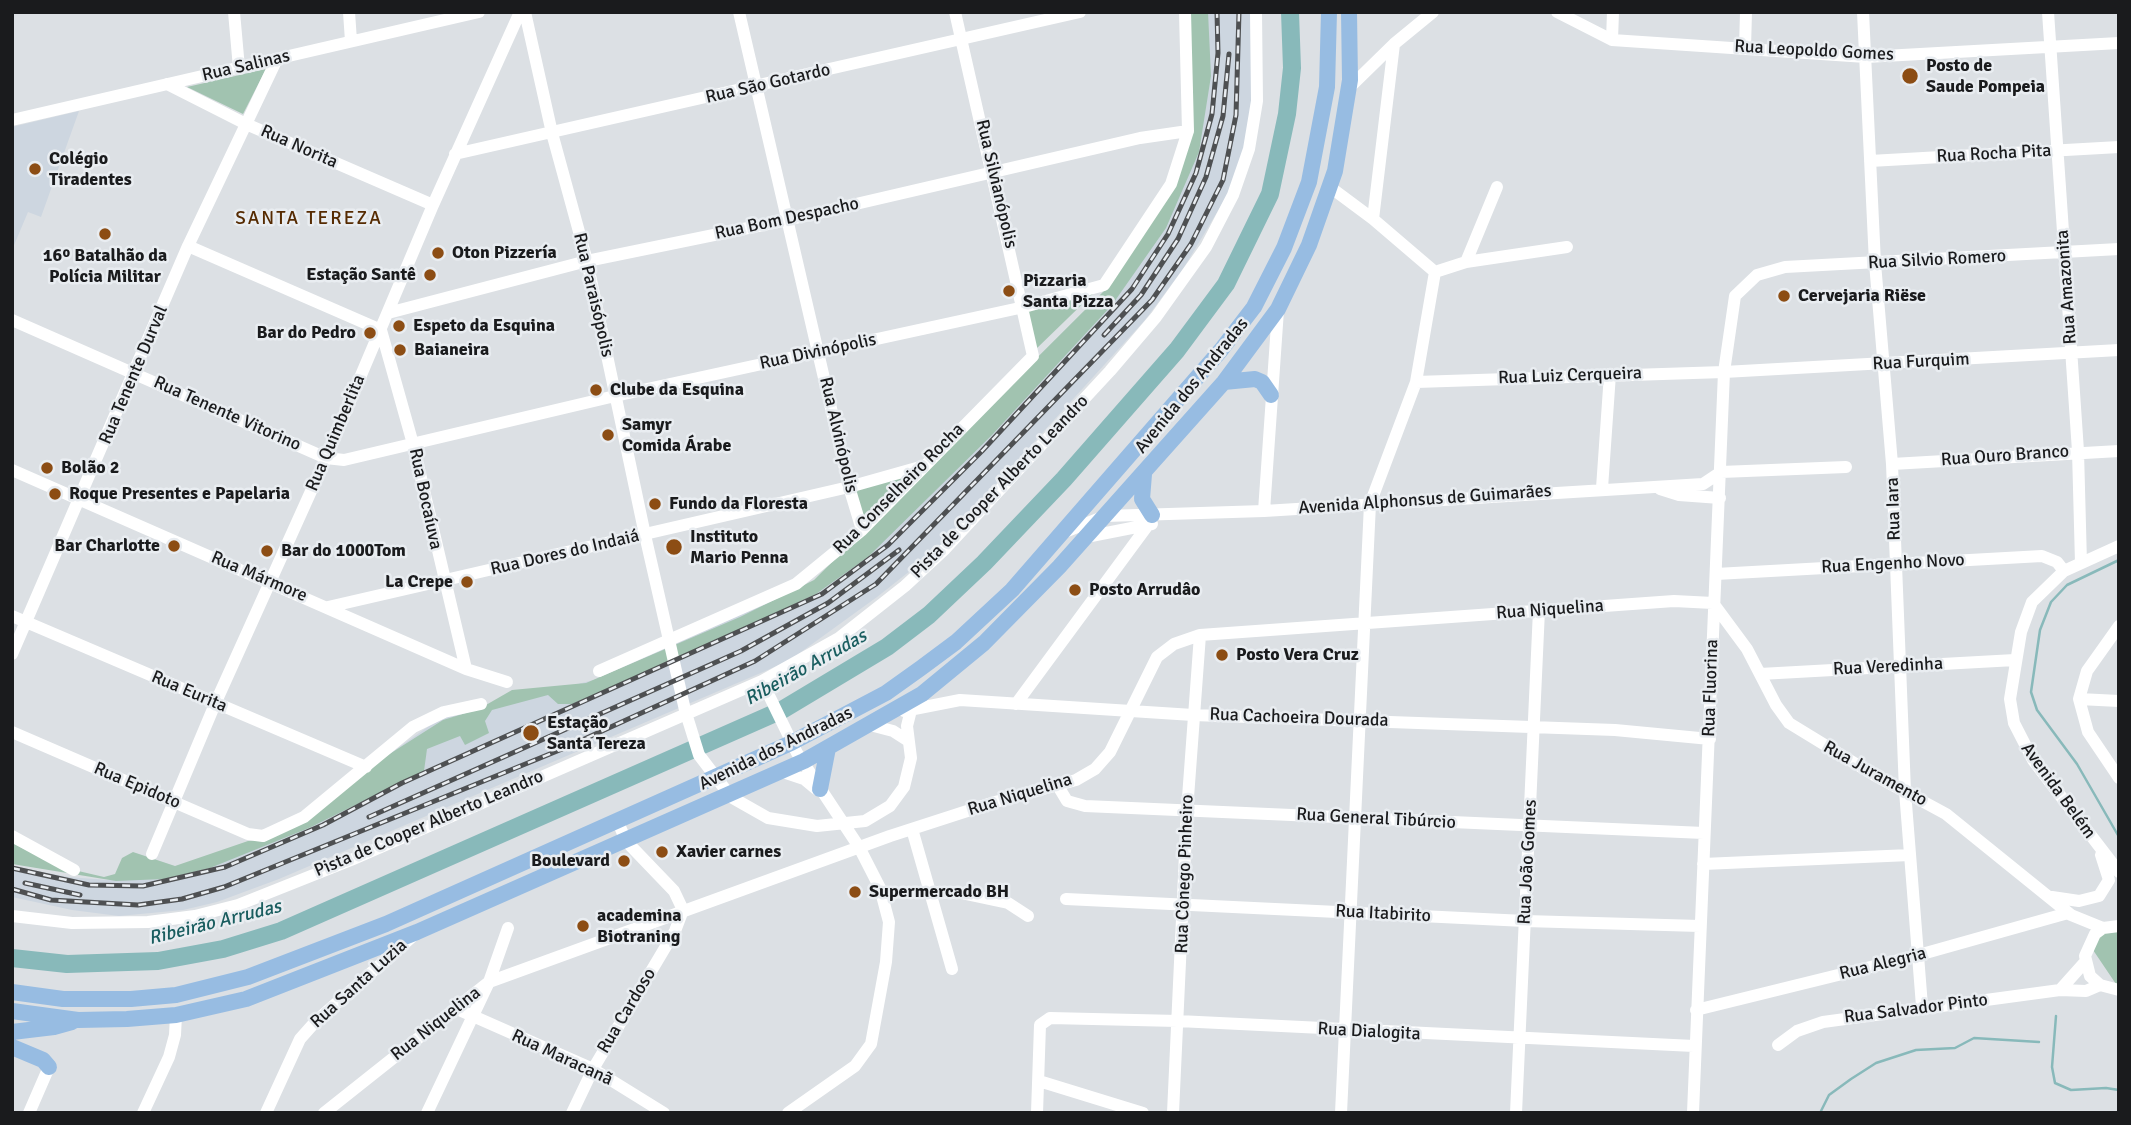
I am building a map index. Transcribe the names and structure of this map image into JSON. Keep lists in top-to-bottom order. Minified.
{"streets":{"main road":["Avenida dos Andradas"],"street":["Rua Leopoldo Gomes","Rua Salinas","Rua São Gotardo","Rua Norita","Rua Rocha Pita","Rua Silvianópolis","Rua Bom Despacho","Rua Silvio Romero","Rua Amazonita","Rua Paraisópolis","Rua Divinópolis","Rua Furquim","Rua Tenente Durval","Rua Luiz Cerqueira","Rua Tenente Vitorino","Rua Quimberlita","Rua Alvinópolis","Rua Ouro Branco","Pista de Cooper Alberto Leandro","Rua Conselheiro Rocha","Rua Bocaíuva","Avenida Alphonsus de Guimarães","Rua Iara","Rua Dores do Indaiá","Rua Engenho Novo","Rua Mármore","Rua Niquelina","Rua Veredinha","Rua Fluorina","Rua Eurita","Rua Cachoeira Dourada","Rua Juramento","Rua Epidoto","Avenida Belém","Rua General Tibúrcio","Rua João Gomes","Rua Cônego Pinheiro","Rua Itabirito","Rua Alegria","Rua Santa Luzia","Rua Salvador Pinto","Rua Cardoso","Rua Dialogita","Rua Maracanã"]},"crossings":[["Rua Leopoldo Gomes","Rua Amazonita"],["Rua Leopoldo Gomes","Rua Iara"],["Rua Salinas","Rua Norita"],["Rua Salinas","Rua Tenente Durval"],["Rua São Gotardo","Rua Silvianópolis"],["Rua São Gotardo","Rua Paraisópolis"],["Rua São Gotardo","Rua Quimberlita"],["Rua São Gotardo","Rua Alvinópolis"],["Rua Norita","Rua Tenente Durval"],["Rua Norita","Rua Quimberlita"],["Rua Rocha Pita","Rua Amazonita"],["Rua Rocha Pita","Rua Iara"],["Rua Silvianópolis","Rua Bom Despacho"],["Rua Silvianópolis","Rua Divinópolis"],["Rua Silvianópolis","Rua Conselheiro Rocha"],["Rua Bom Despacho","Rua Paraisópolis"],["Rua Bom Despacho","Rua Divinópolis"],["Rua Bom Despacho","Rua Quimberlita"],["Rua Bom Despacho","Rua Alvinópolis"],["Rua Silvio Romero","Rua Amazonita"],["Rua Silvio Romero","Rua Iara"],["Rua Silvio Romero","Rua Fluorina"],["Rua Amazonita","Rua Furquim"],["Rua Amazonita","Rua Ouro Branco"],["Rua Amazonita","Avenida Belém"],["Rua Paraisópolis","Rua Divinópolis"],["Rua Paraisópolis","Rua Dores do Indaiá"],["Rua Divinópolis","Rua Tenente Vitorino"],["Rua Divinópolis","Rua Quimberlita"],["Rua Divinópolis","Rua Alvinópolis"],["Rua Divinópolis","Rua Bocaíuva"],["Rua Furquim","Rua Luiz Cerqueira"],["Rua Furquim","Rua Iara"],["Rua Furquim","Rua Fluorina"],["Rua Tenente Durval","Rua Tenente Vitorino"],["Rua Tenente Durval","Rua Mármore"],["Rua Tenente Durval","Rua Eurita"],["Rua Luiz Cerqueira","Rua Fluorina"],["Avenida dos Andradas","Avenida Alphonsus de Guimarães"],["Avenida dos Andradas","Rua Cachoeira Dourada"],["Avenida dos Andradas","Rua Santa Luzia"],["Rua Tenente Vitorino","Rua Quimberlita"],["Rua Quimberlita","Rua Bocaíuva"],["Rua Quimberlita","Rua Mármore"],["Rua Quimberlita","Rua Eurita"],["Rua Quimberlita","Rua Epidoto"],["Rua Alvinópolis","Rua Conselheiro Rocha"],["Rua Alvinópolis","Rua Dores do Indaiá"],["Rua Ouro Branco","Rua Iara"],["Rua Conselheiro Rocha","Rua Dores do Indaiá"],["Rua Bocaíuva","Rua Dores do Indaiá"],["Rua Bocaíuva","Rua Mármore"],["Avenida Alphonsus de Guimarães","Rua Fluorina"],["Rua Iara","Rua Engenho Novo"],["Rua Iara","Rua Veredinha"],["Rua Iara","Rua Juramento"],["Rua Iara","Rua Alegria"],["Rua Iara","Rua Salvador Pinto"],["Rua Dores do Indaiá","Rua Mármore"],["Rua Engenho Novo","Rua Fluorina"],["Rua Engenho Novo","Avenida Belém"],["Rua Niquelina","Rua Fluorina"],["Rua Niquelina","Rua Cachoeira Dourada"],["Rua Niquelina","Rua Juramento"],["Rua Niquelina","Rua General Tibúrcio"],["Rua Niquelina","Rua João Gomes"],["Rua Niquelina","Rua Cônego Pinheiro"],["Rua Niquelina","Rua Cardoso"],["Rua Niquelina","Rua Maracanã"],["Rua Veredinha","Rua Juramento"],["Rua Veredinha","Avenida Belém"],["Rua Fluorina","Rua Cachoeira Dourada"],["Rua Fluorina","Rua Juramento"],["Rua Fluorina","Rua General Tibúrcio"],["Rua Fluorina","Rua Itabirito"],["Rua Fluorina","Rua Alegria"],["Rua Fluorina","Rua Dialogita"],["Rua Eurita","Rua Epidoto"],["Rua Cachoeira Dourada","Rua João Gomes"],["Rua Cachoeira Dourada","Rua Cônego Pinheiro"],["Rua Juramento","Rua Alegria"],["Rua Juramento","Rua Salvador Pinto"],["Rua General Tibúrcio","Rua João Gomes"],["Rua General Tibúrcio","Rua Cônego Pinheiro"],["Rua João Gomes","Rua Itabirito"],["Rua João Gomes","Rua Dialogita"],["Rua Cônego Pinheiro","Rua Itabirito"],["Rua Cônego Pinheiro","Rua Dialogita"],["Rua Cardoso","Rua Maracanã"]],"districts":["SANTA TEREZA"],"water":["Ribeirão Arrudas"],"places":["Posto de Saude Pompeia","Colégio Tiradentes","16º Batalhão da Polícia Militar","Oton Pizzería","Estação Santê","Pizzaria Santa Pizza","Cervejaria Riëse","Espeto da Esquina","Bar do Pedro","Baianeira","Clube da Esquina","Samyr Comida Árabe","Bolão 2","Roque Presentes e Papelaria","Fundo da Floresta","Bar Charlotte","Instituto Mario Penna","Bar do 1000Tom","La Crepe","Posto Arrudâo","Posto Vera Cruz","Estação Santa Tereza","Xavier carnes","Boulevard","Supermercado BH","academina Biotraning"]}
